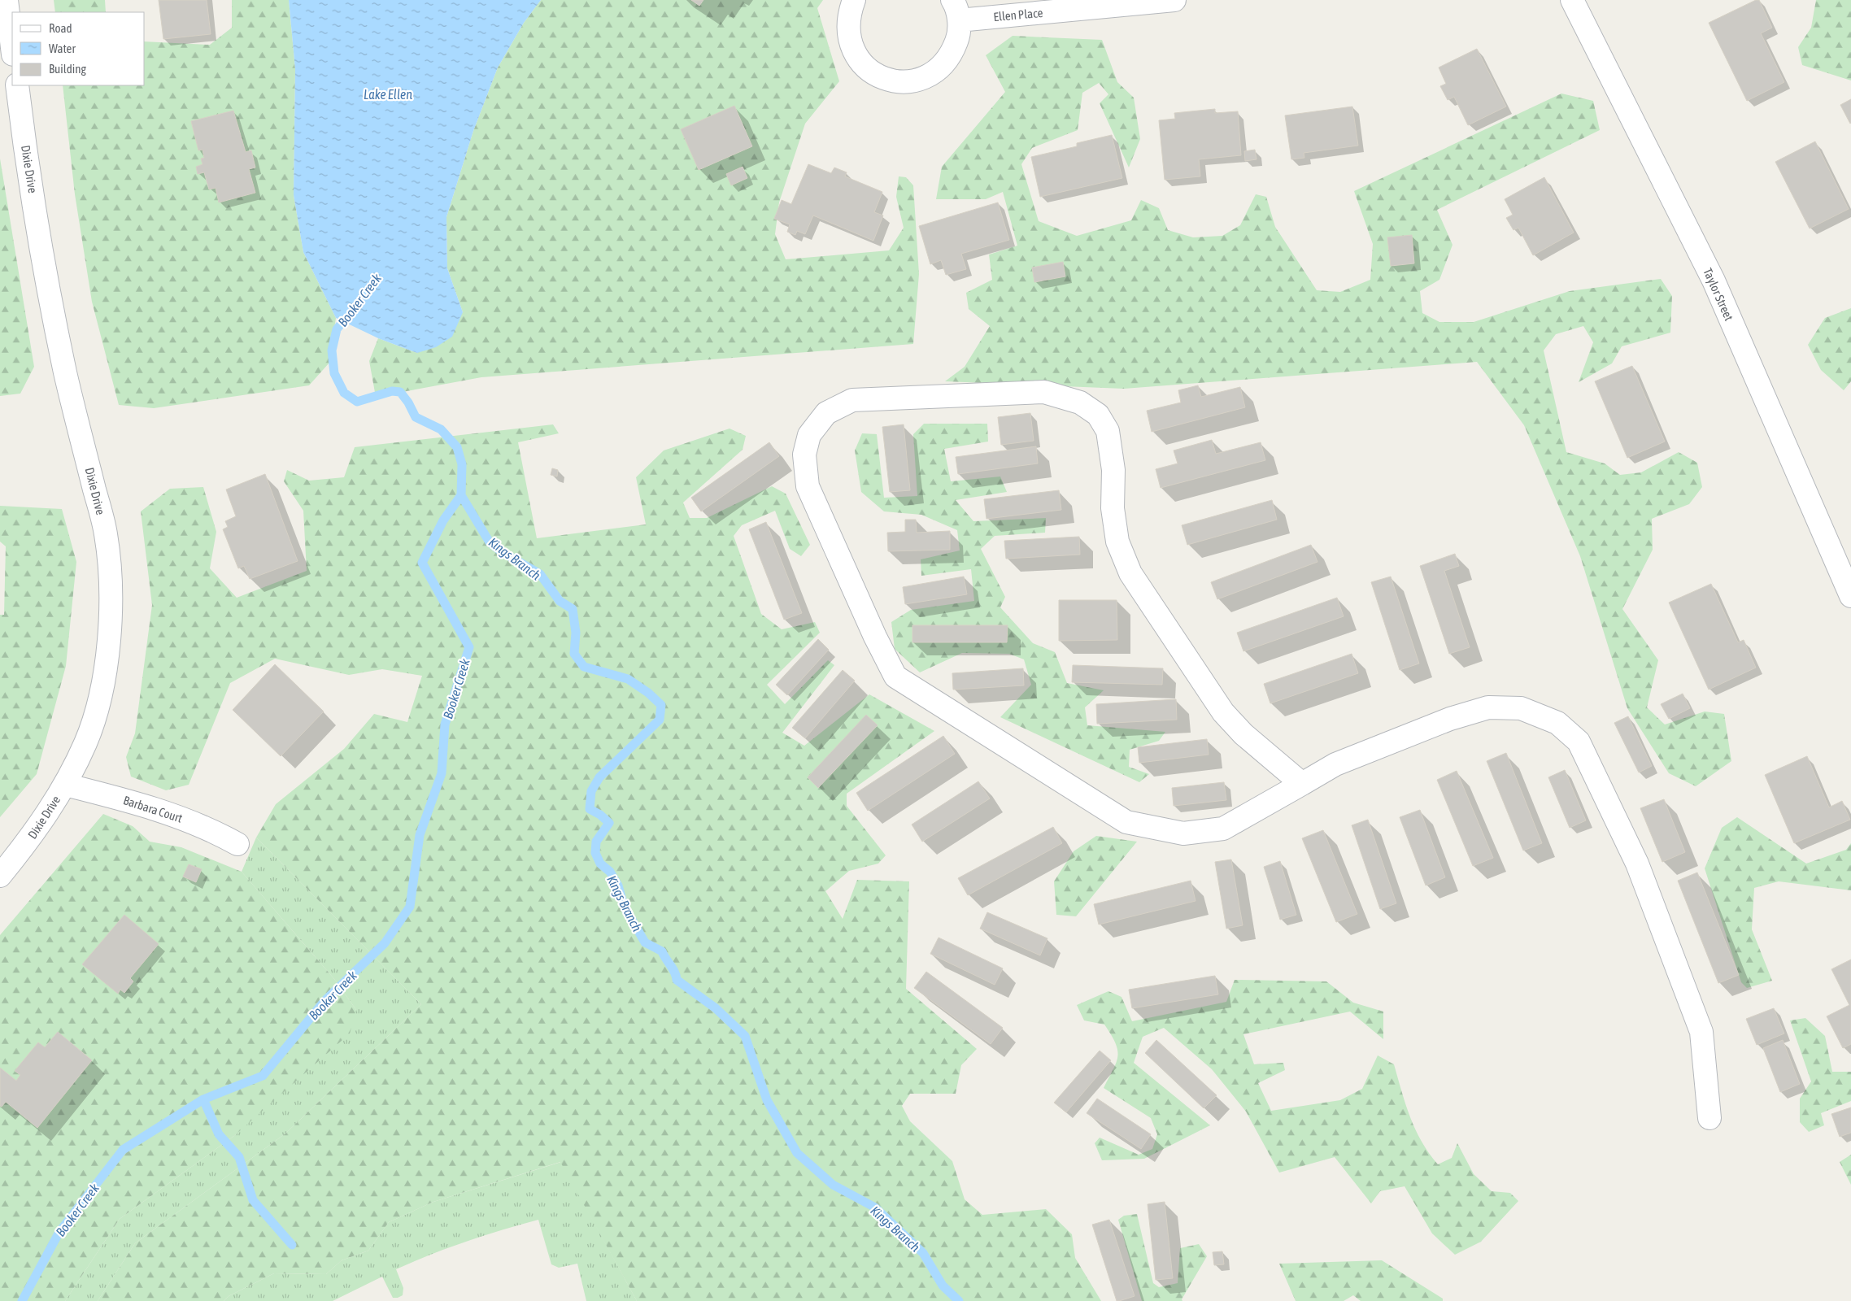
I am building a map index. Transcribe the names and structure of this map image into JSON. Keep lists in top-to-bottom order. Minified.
{"streets":{"street":["Ellen Place","Dixie Drive","Taylor Street","Barbara Court"]},"crossings":[["Dixie Drive","Barbara Court"]],"water":["Lake Ellen","Booker Creek","Kings Branch"],"legend":["Road","Water","Building"]}
